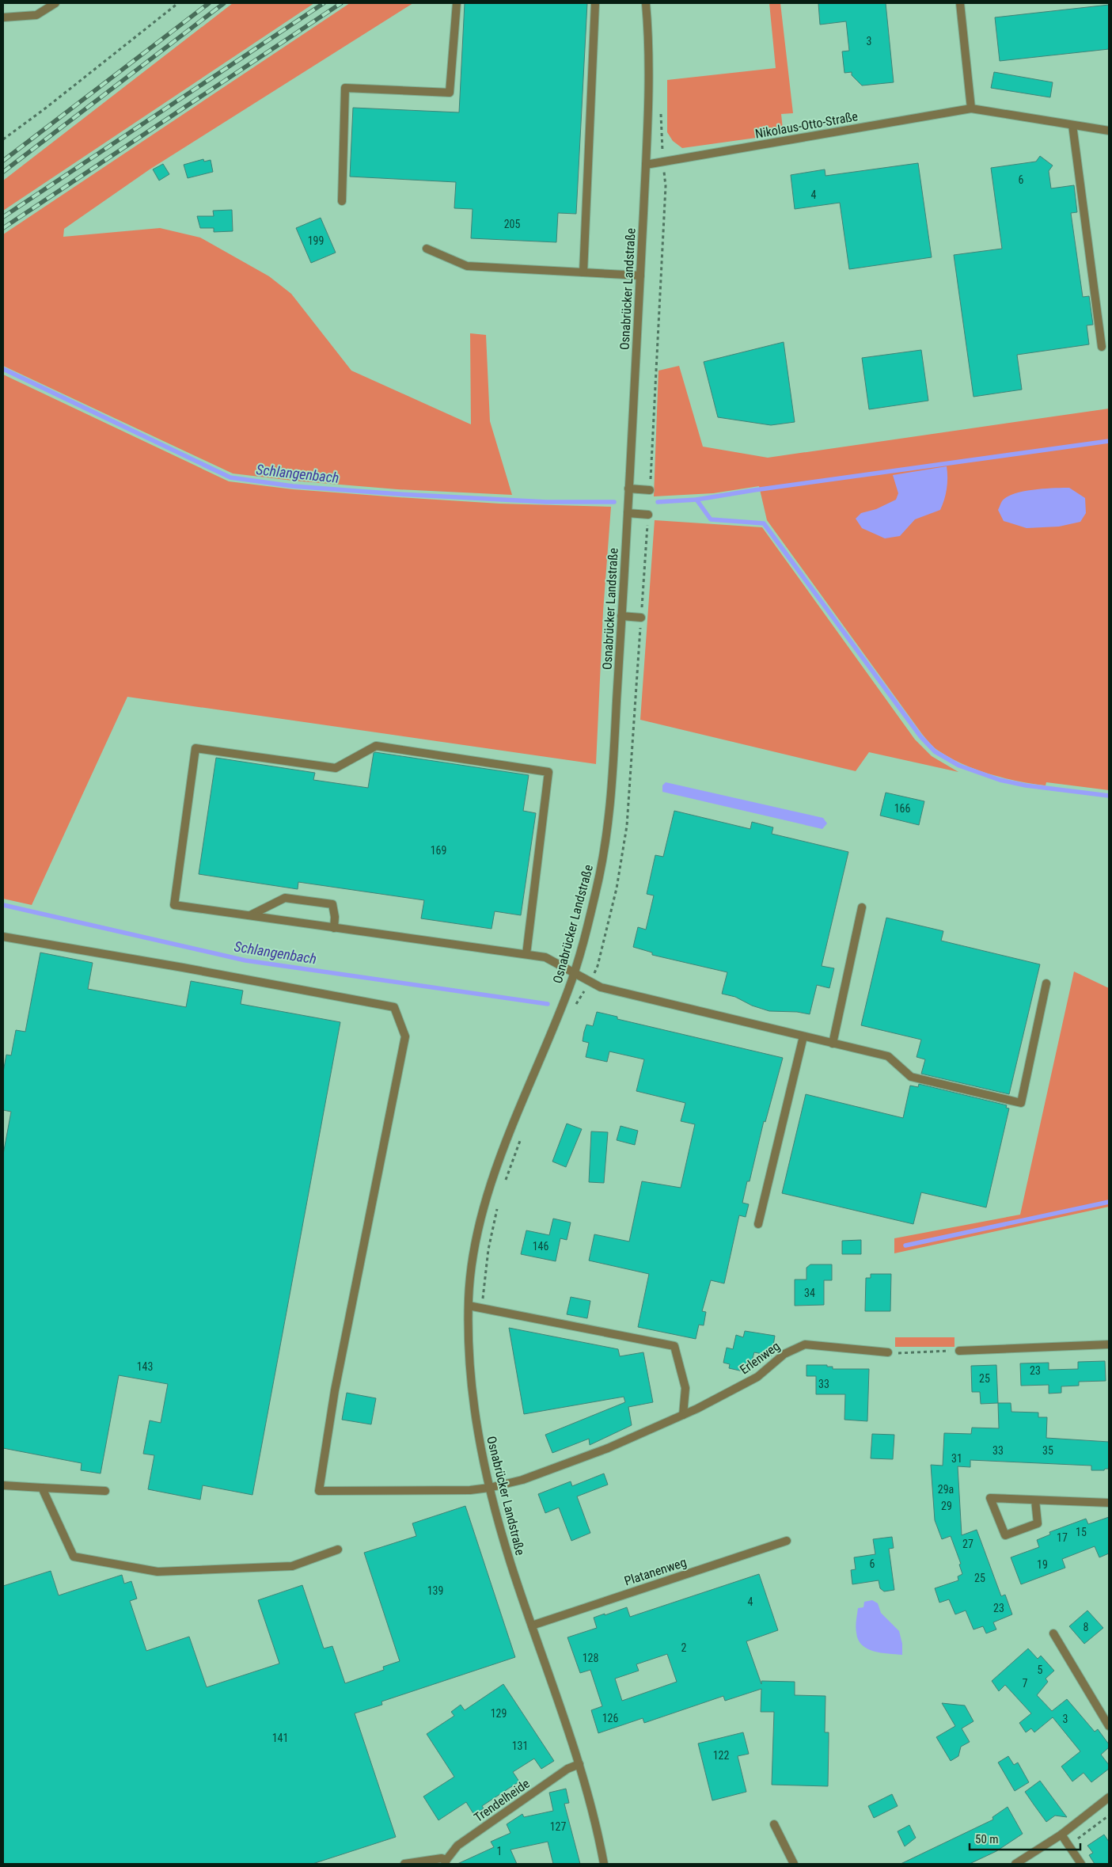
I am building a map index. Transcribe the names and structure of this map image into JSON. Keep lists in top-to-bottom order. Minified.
{"streets":{"street":["Nikolaus-Otto-Straße","Osnabrücker Landstraße","Erlenweg","Platanenweg","Trendelheide"]},"crossings":[["Nikolaus-Otto-Straße","Osnabrücker Landstraße"],["Osnabrücker Landstraße","Platanenweg"],["Osnabrücker Landstraße","Trendelheide"]],"water":["Schlangenbach"],"house_numbers":["3","6","4","205","199","166","169","146","34","143","23","25","33","33","35","31","29a","29","15","17","27","6","19","25","139","4","23","8","2","128","5","7","129","126","3","141","131","122","127","1"],"scale_bar":"50 m"}
